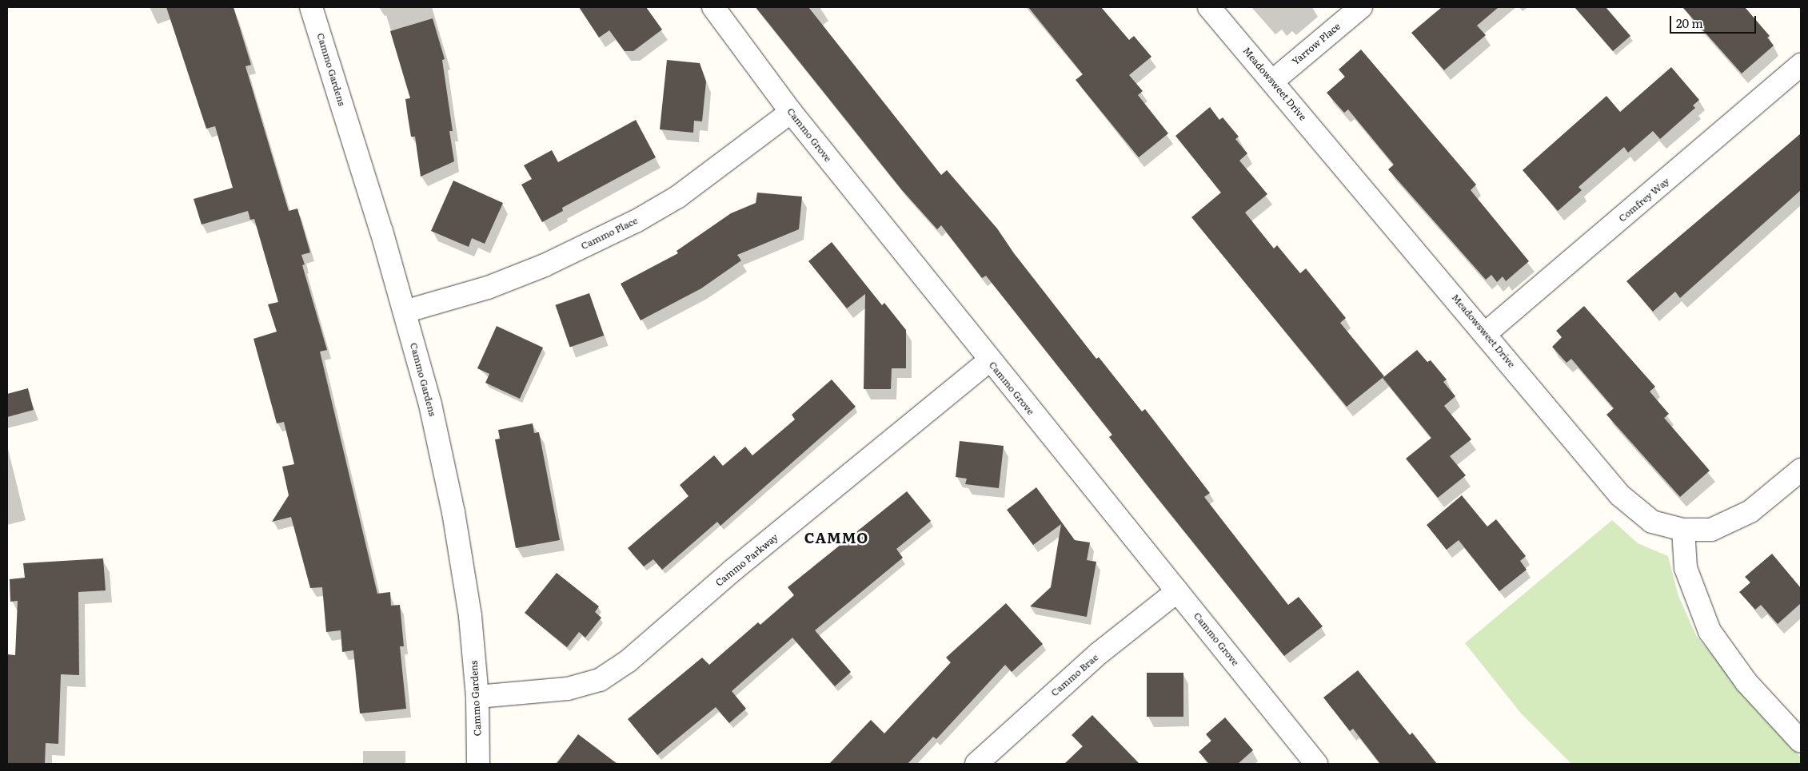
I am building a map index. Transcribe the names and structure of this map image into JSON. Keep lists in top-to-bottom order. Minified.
{"streets":{"street":["Yarrow Place","Cammo Gardens","Meadowsweet Drive","Cammo Grove","Comfrey Way","Cammo Place","Cammo Parkway","Cammo Brae"]},"crossings":[["Yarrow Place","Meadowsweet Drive"],["Cammo Gardens","Cammo Place"],["Cammo Gardens","Cammo Parkway"],["Meadowsweet Drive","Comfrey Way"],["Cammo Grove","Cammo Place"],["Cammo Grove","Cammo Parkway"],["Cammo Grove","Cammo Brae"]],"districts":["CAMMO"],"scale_bar":"20 m"}
